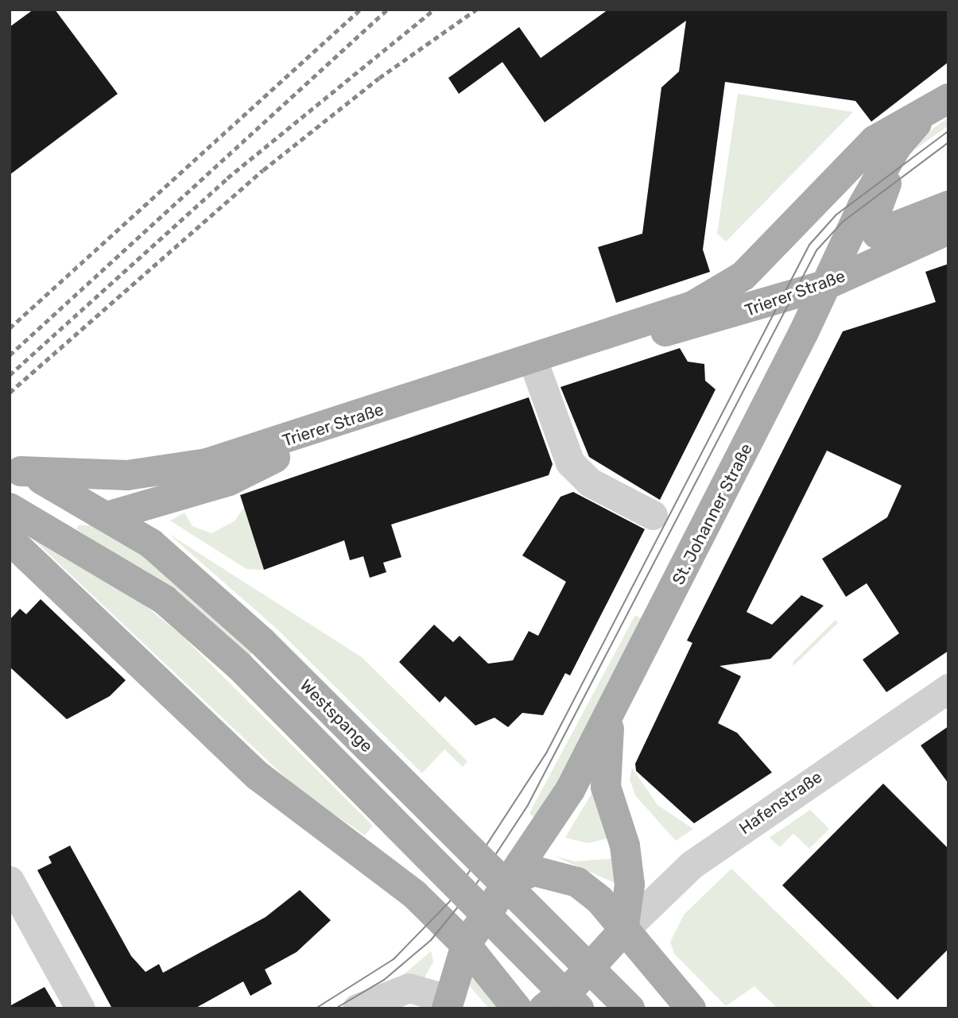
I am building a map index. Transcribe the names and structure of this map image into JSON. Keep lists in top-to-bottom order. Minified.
{"streets":{"main road":["Trierer Straße","St. Johanner Straße","Westspange"],"street":["Hafenstraße"]},"crossings":[["Trierer Straße","St. Johanner Straße"],["Trierer Straße","Westspange"],["St. Johanner Straße","Hafenstraße"]]}
